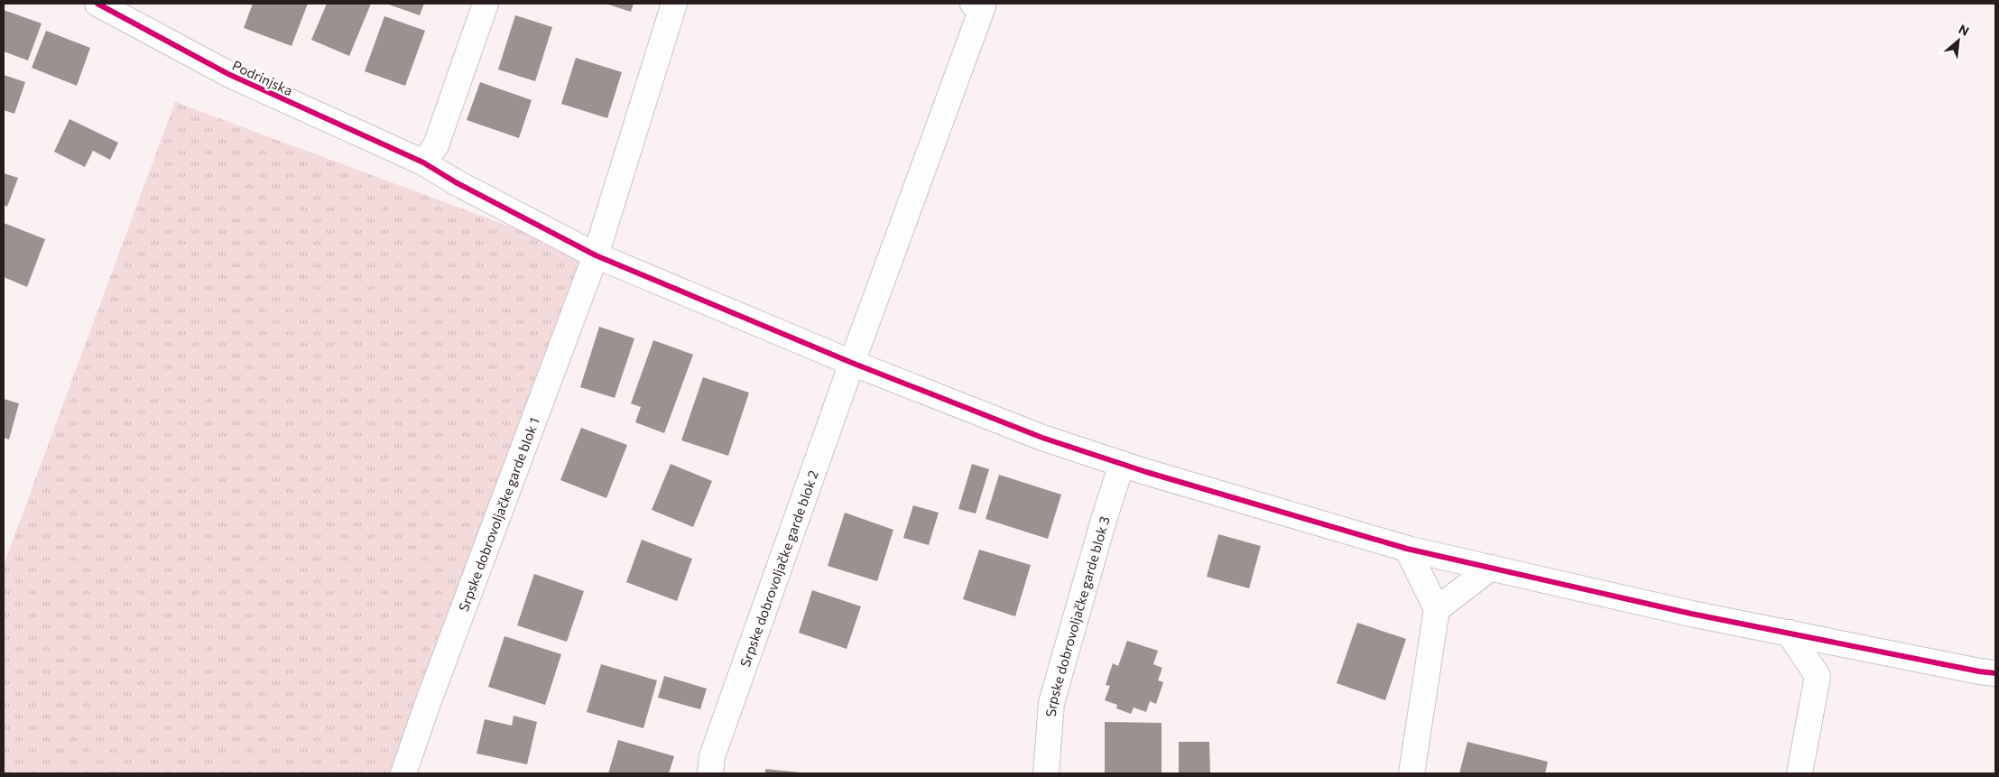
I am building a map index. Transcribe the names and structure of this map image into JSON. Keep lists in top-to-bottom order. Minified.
{"streets":{"street":["Podrinjska","Srpske dobrovoljačke garde blok 1","Srpske dobrovoljačke garde blok 2","Srpske dobrovoljačke garde blok 3"]},"crossings":[["Podrinjska","Srpske dobrovoljačke garde blok 1"],["Podrinjska","Srpske dobrovoljačke garde blok 2"],["Podrinjska","Srpske dobrovoljačke garde blok 3"]],"north":"top right"}
